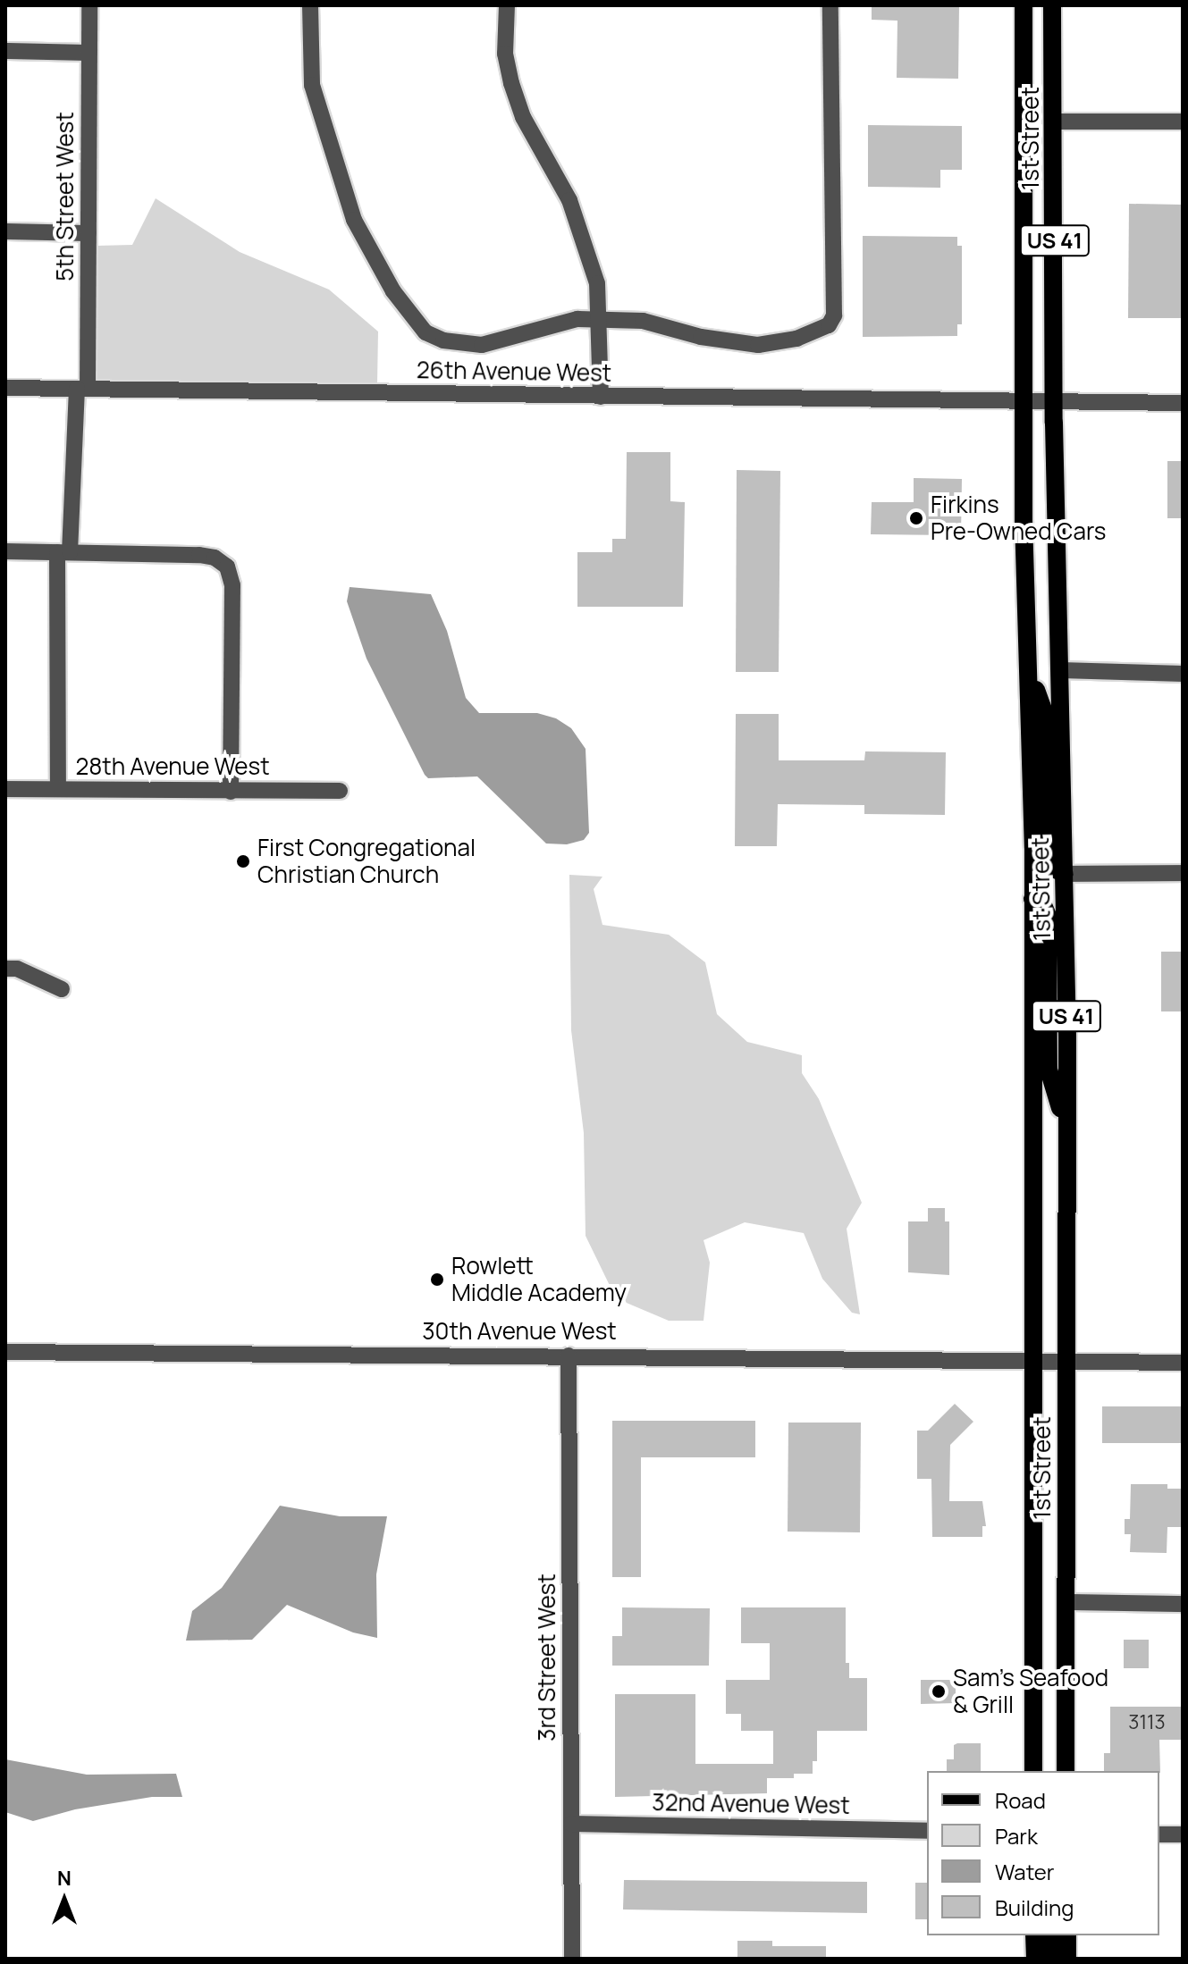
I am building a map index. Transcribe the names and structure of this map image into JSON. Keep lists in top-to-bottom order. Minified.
{"streets":{"main road":["1st Street","US 41"],"street":["5th Street West","26th Avenue West","28th Avenue West","30th Avenue West","3rd Street West","32nd Avenue West"]},"crossings":[["1st Street","26th Avenue West"],["1st Street","30th Avenue West"],["5th Street West","26th Avenue West"],["5th Street West","28th Avenue West"],["30th Avenue West","3rd Street West"],["3rd Street West","32nd Avenue West"]],"places":["Firkins Pre-Owned Cars","First Congregational Christian Church","Rowlett Middle Academy","Sam's Seafood & Grill"],"house_numbers":["3113"],"legend":["Road","Park","Water","Building"],"north":"top"}
